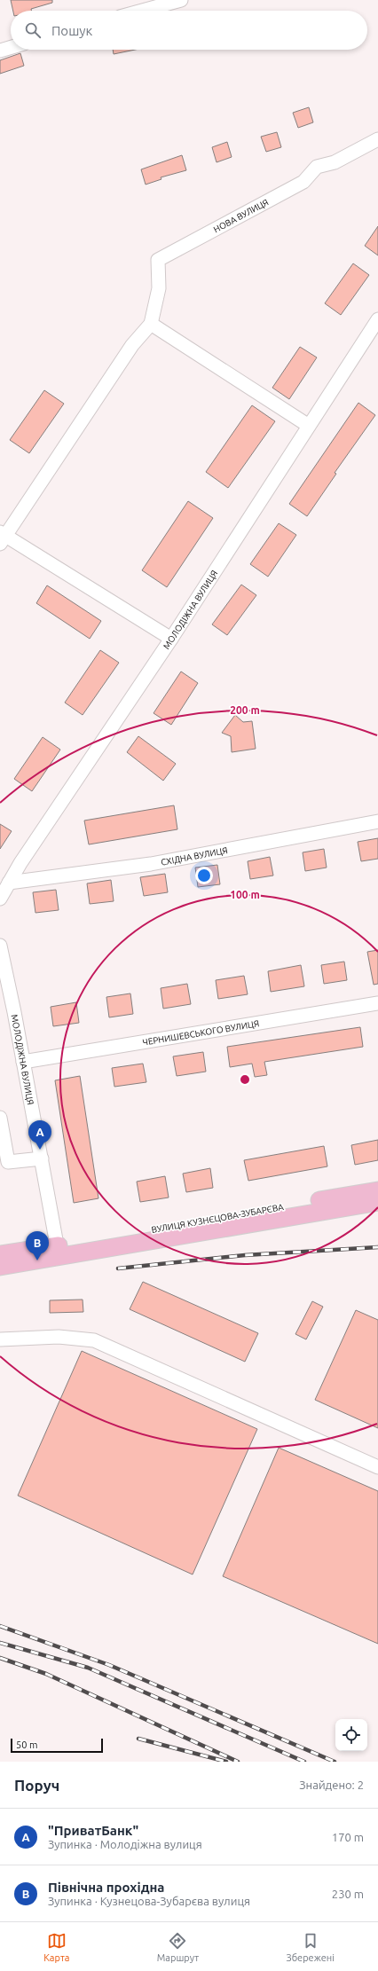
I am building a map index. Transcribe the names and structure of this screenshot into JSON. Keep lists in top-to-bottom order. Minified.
{"streets":{"main road":["ВУЛИЦЯ КУЗНЄЦОВА-ЗУБАРЄВА"],"street":["НОВА ВУЛИЦЯ","МОЛОДІЖНА ВУЛИЦЯ","СХІДНА ВУЛИЦЯ","ЧЕРНИШЕВСЬКОГО ВУЛИЦЯ"]},"crossings":[["МОЛОДІЖНА ВУЛИЦЯ","СХІДНА ВУЛИЦЯ"],["МОЛОДІЖНА ВУЛИЦЯ","ЧЕРНИШЕВСЬКОГО ВУЛИЦЯ"],["МОЛОДІЖНА ВУЛИЦЯ","ВУЛИЦЯ КУЗНЄЦОВА-ЗУБАРЄВА"]],"scale_bar":"50 m","page":{"search":"Пошук","pins":["A","B"],"scale":"50 m","heading":["Поруч","Знайдено: 2"],"list":[{"mark":"A","name":"\"ПриватБанк\"","note":"Зупинка · Молодіжна вулиця","value":"170 m"},{"mark":"B","name":"Північна прохідна","note":"Зупинка · Кузнецова-Зубарєва вулиця","value":"230 m"}],"nav":["Карта","Маршрут","Збережені"]},"rings":["200 m","100 m"]}
